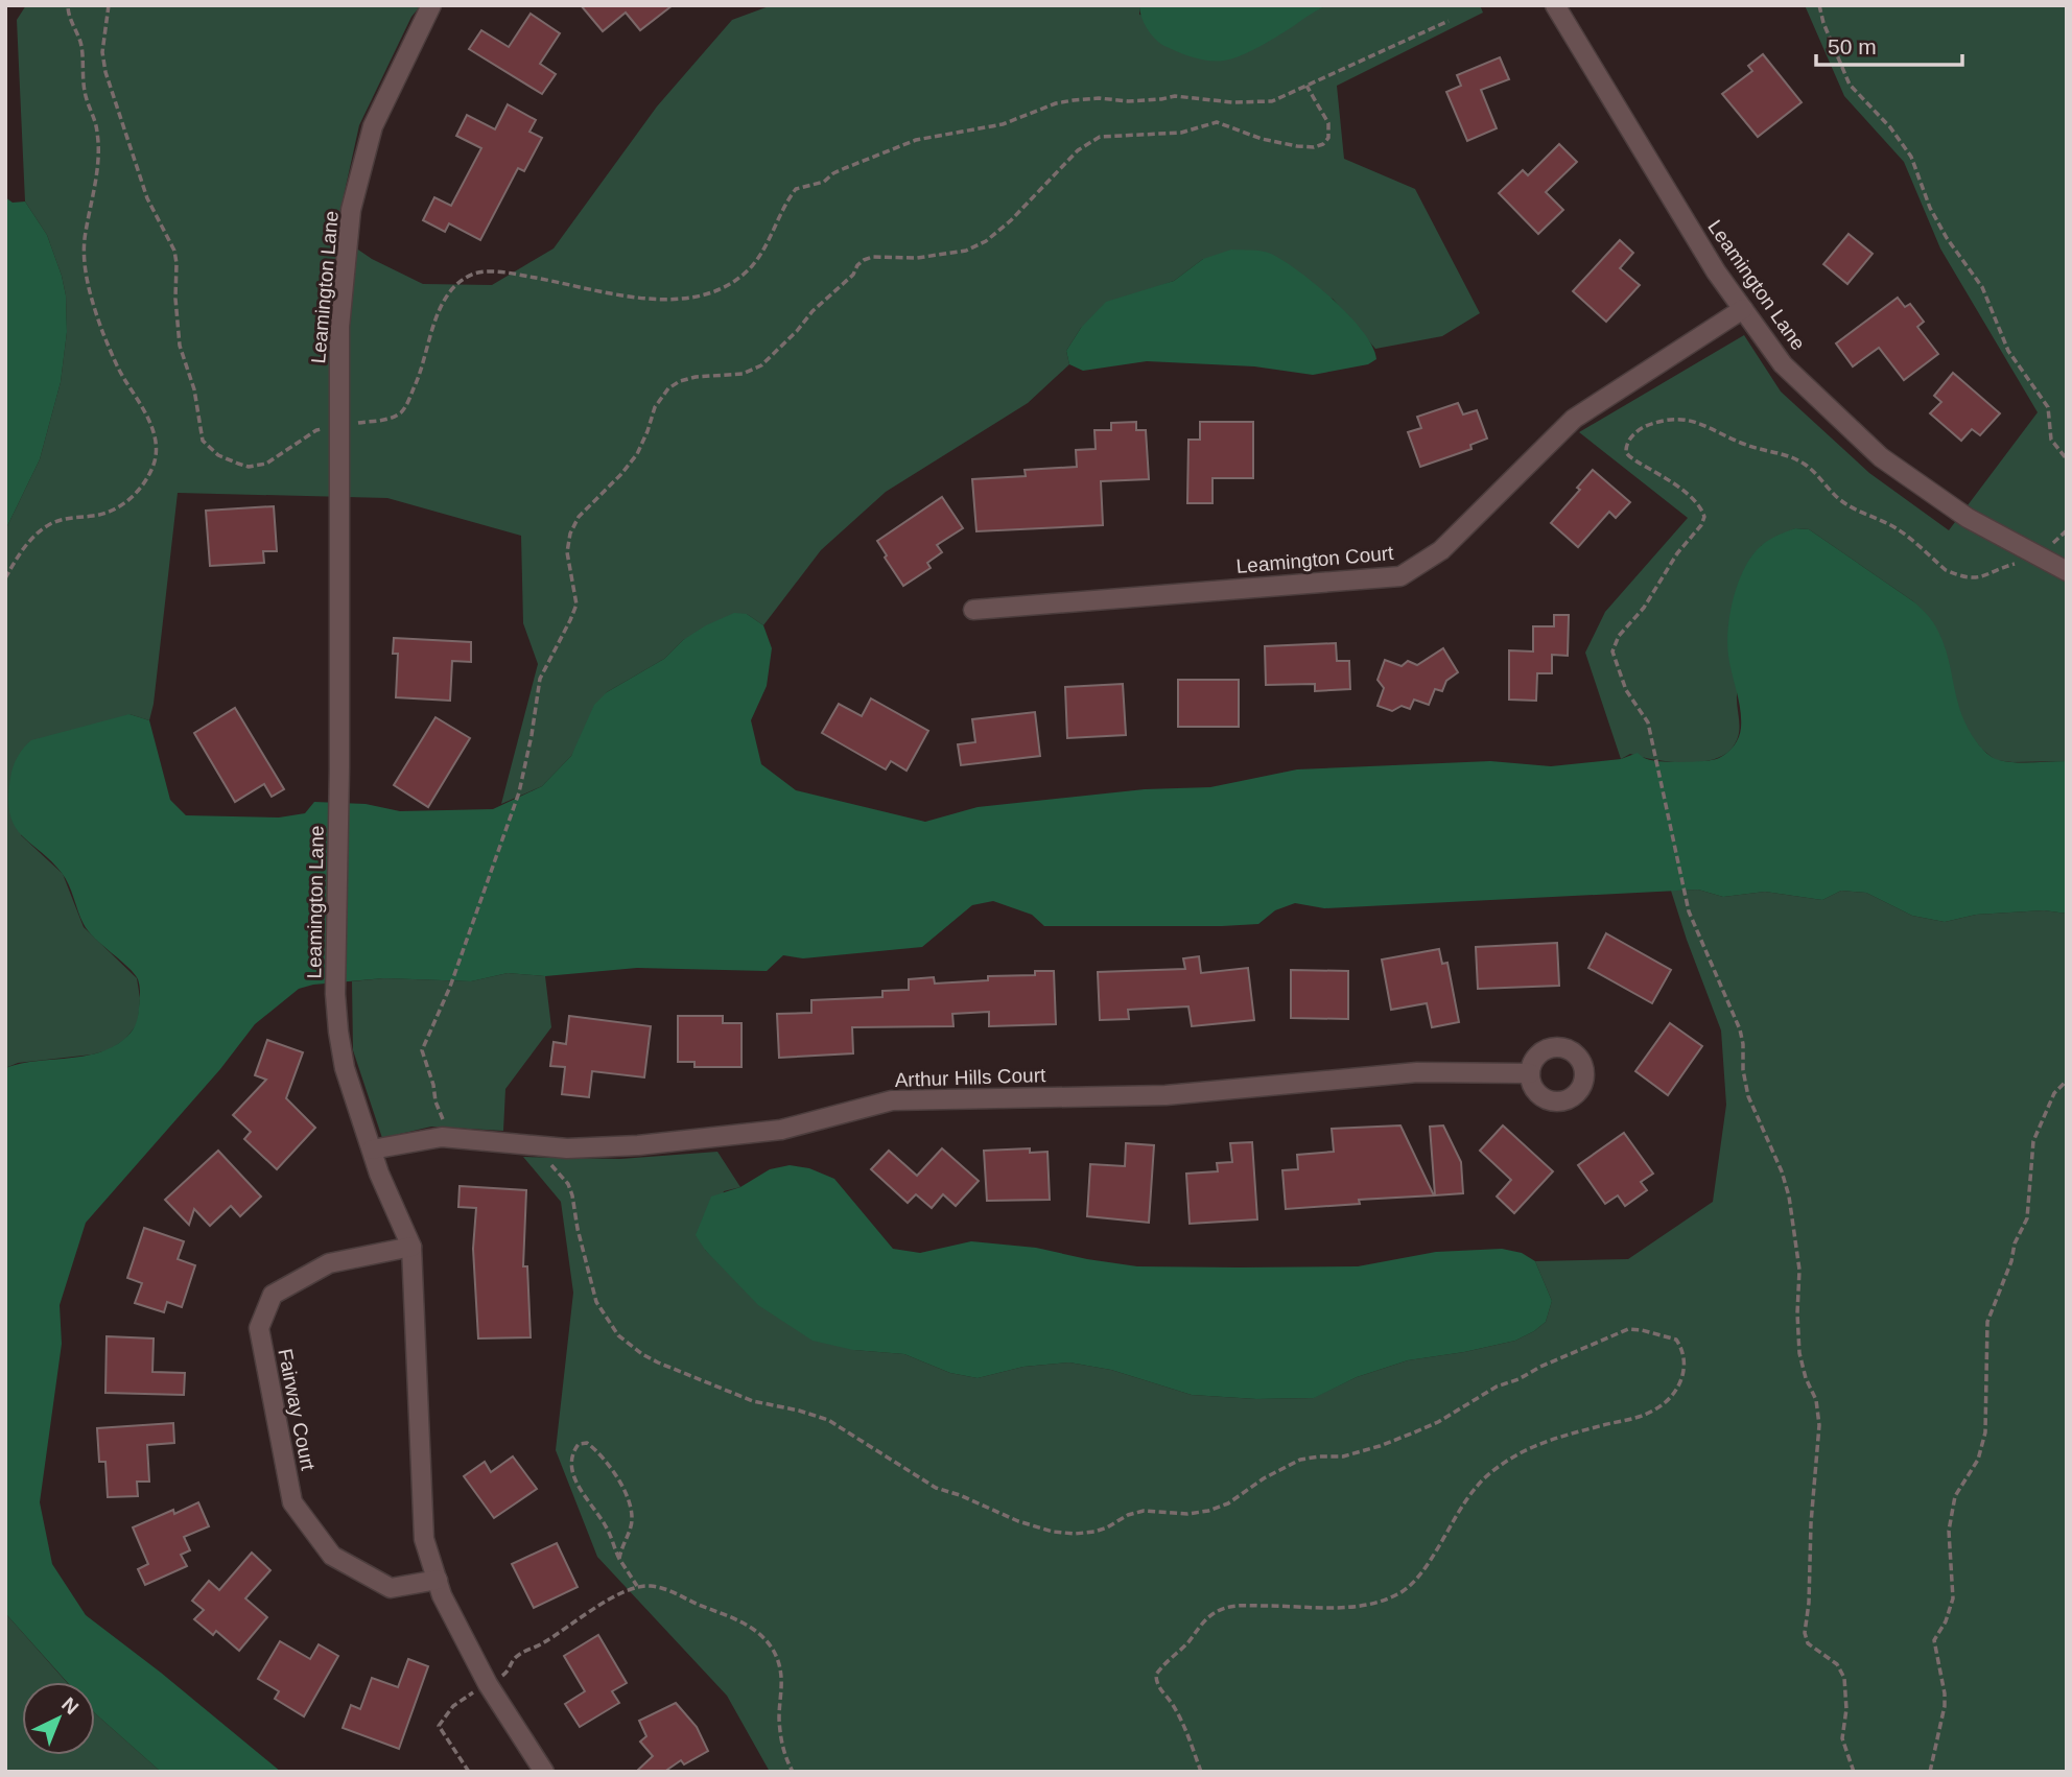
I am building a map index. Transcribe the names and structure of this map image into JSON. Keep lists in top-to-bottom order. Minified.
{"streets":{"street":["Leamington Lane","Leamington Court","Arthur Hills Court","Fairway Court"]},"crossings":[["Leamington Lane","Leamington Court"],["Leamington Lane","Arthur Hills Court"],["Leamington Lane","Fairway Court"]],"scale_bar":"50 m","north":"top right"}
